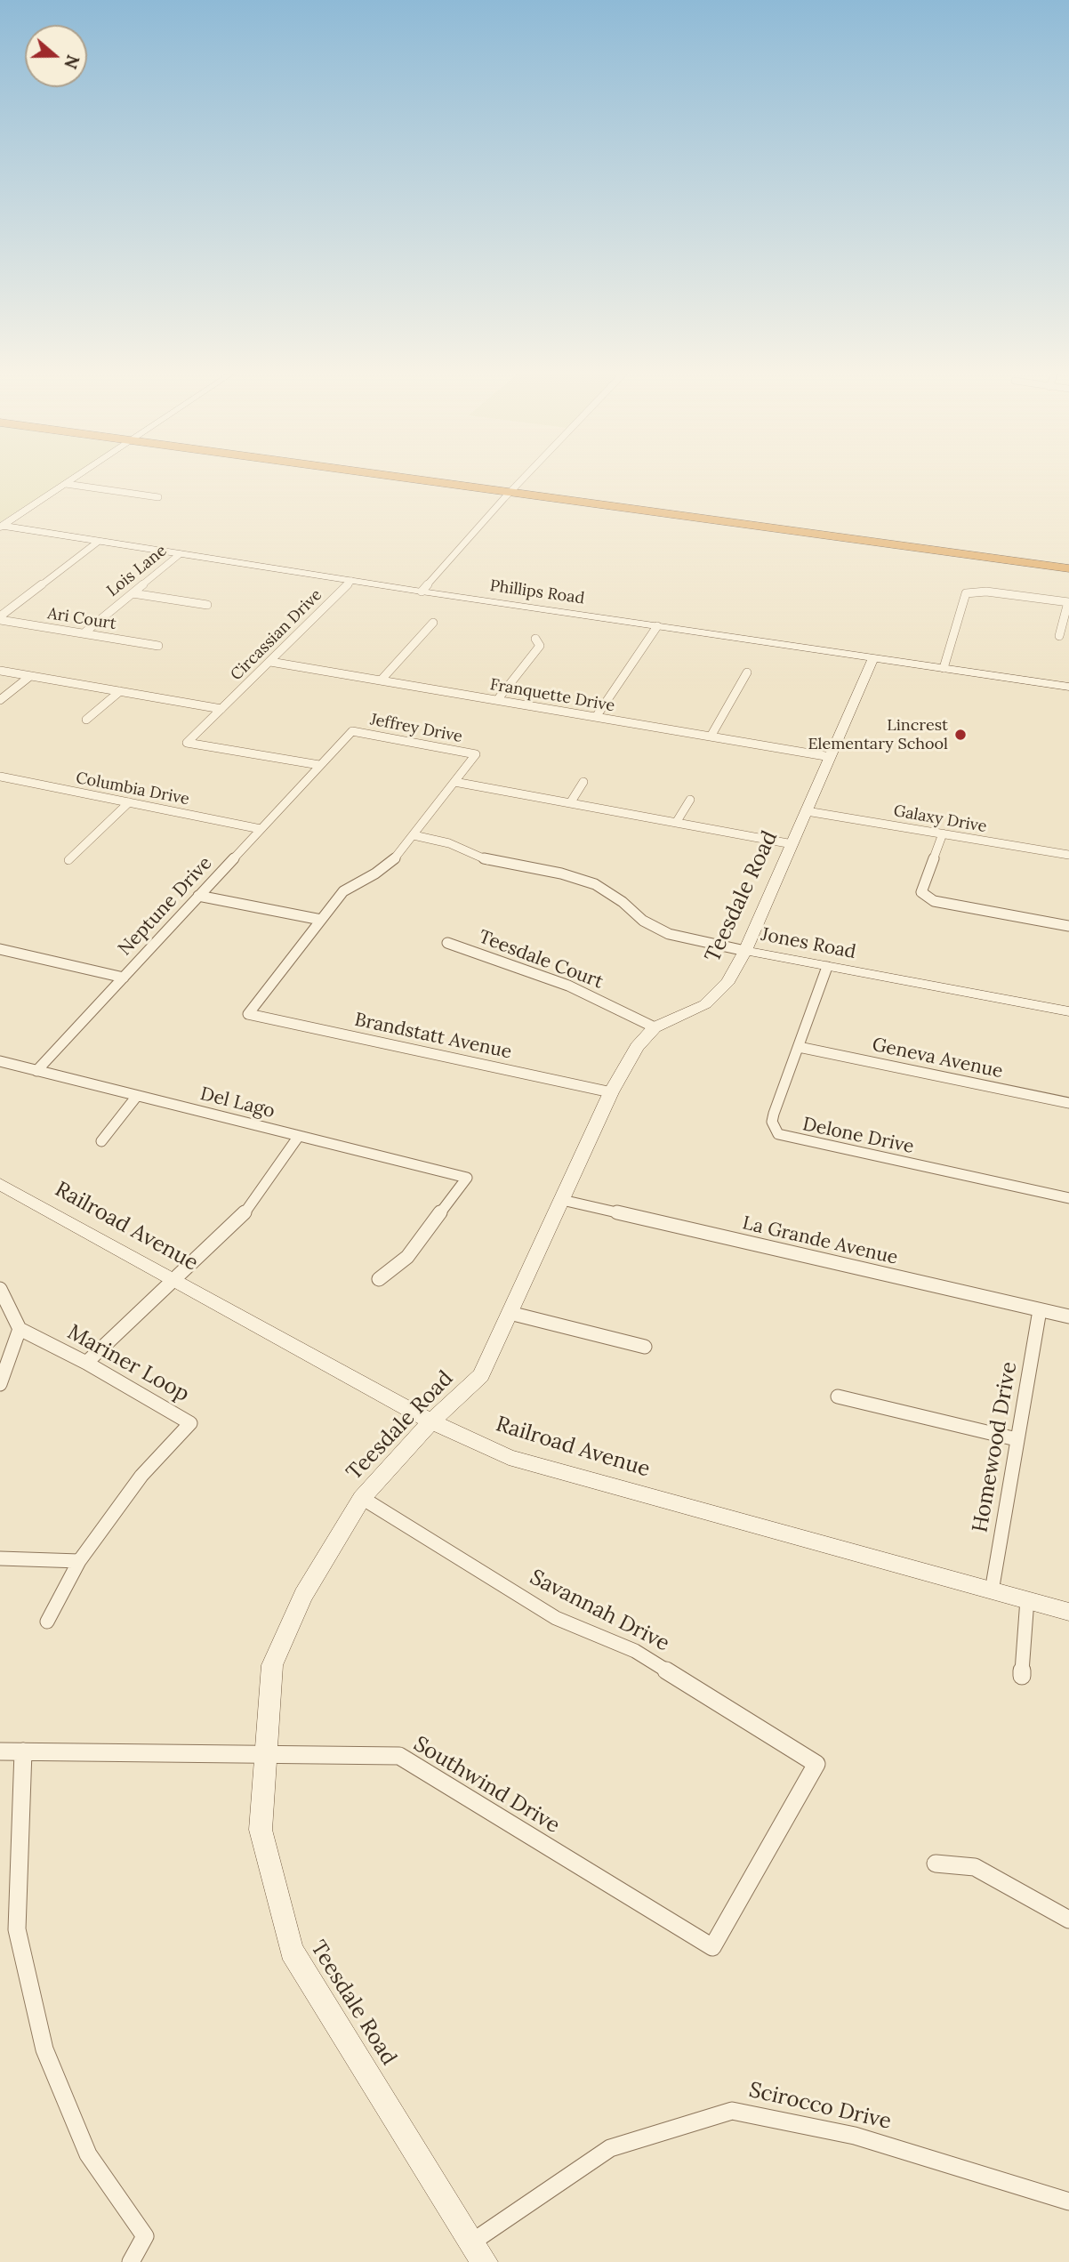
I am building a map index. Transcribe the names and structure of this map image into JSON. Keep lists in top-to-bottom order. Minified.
{"streets":{"street":["Lois Lane","Phillips Road","Ari Court","Circassian Drive","Franquette Drive","Jeffrey Drive","Columbia Drive","Galaxy Drive","Teesdale Road","Neptune Drive","Jones Road","Teesdale Court","Brandstatt Avenue","Geneva Avenue","Del Lago","Delone Drive","Railroad Avenue","La Grande Avenue","Mariner Loop","Homewood Drive","Savannah Drive","Southwind Drive","Scirocco Drive"]},"crossings":[["Lois Lane","Phillips Road"],["Lois Lane","Ari Court"],["Phillips Road","Circassian Drive"],["Phillips Road","Teesdale Road"],["Circassian Drive","Franquette Drive"],["Franquette Drive","Teesdale Road"],["Jeffrey Drive","Neptune Drive"],["Columbia Drive","Neptune Drive"],["Galaxy Drive","Teesdale Road"],["Teesdale Road","Jones Road"],["Teesdale Road","Teesdale Court"],["Teesdale Road","Brandstatt Avenue"],["Teesdale Road","Railroad Avenue"],["Teesdale Road","La Grande Avenue"],["Teesdale Road","Savannah Drive"],["Teesdale Road","Southwind Drive"],["Teesdale Road","Scirocco Drive"],["Neptune Drive","Del Lago"],["Jones Road","Delone Drive"],["Geneva Avenue","Delone Drive"],["Railroad Avenue","Homewood Drive"],["La Grande Avenue","Homewood Drive"],["Savannah Drive","Southwind Drive"]],"places":["Lincrest Elementary School"],"north":"right"}
